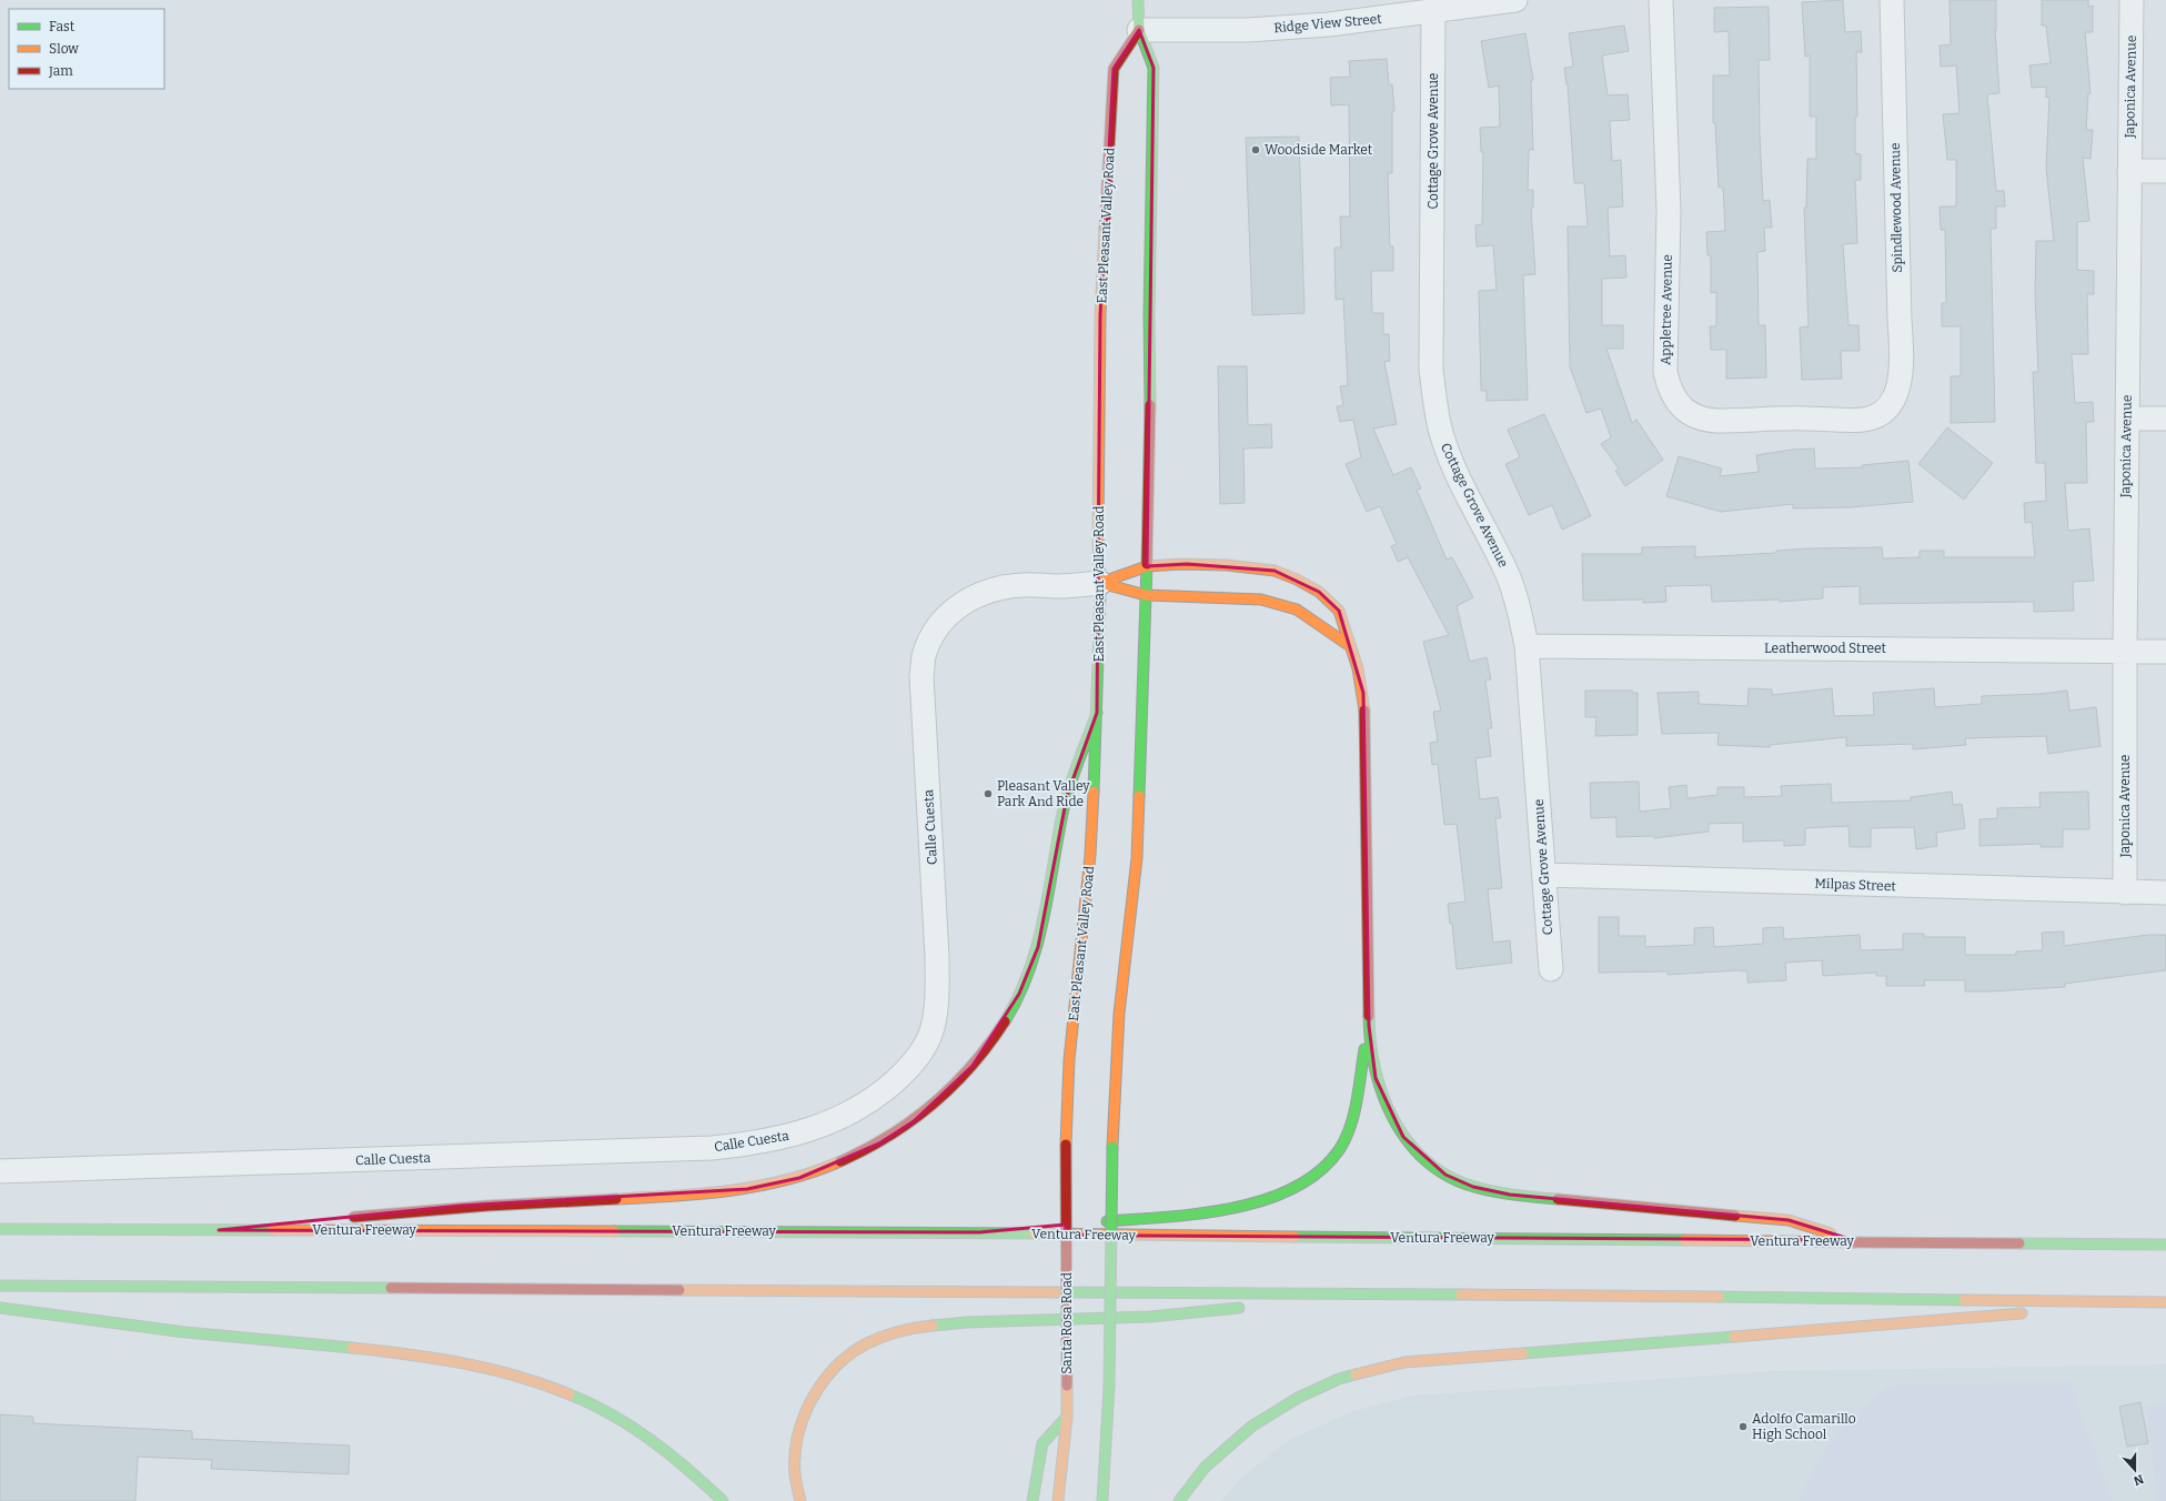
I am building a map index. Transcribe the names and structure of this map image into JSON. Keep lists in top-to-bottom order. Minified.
{"streets":{"main road":["East Pleasant Valley Road","Ventura Freeway","Santa Rosa Road"],"street":["Ridge View Street","Japonica Avenue","Cottage Grove Avenue","Spindlewood Avenue","Appletree Avenue","Leatherwood Street","Calle Cuesta","Milpas Street"]},"crossings":[["Ridge View Street","Cottage Grove Avenue"],["Ridge View Street","East Pleasant Valley Road"],["Japonica Avenue","Leatherwood Street"],["Japonica Avenue","Milpas Street"],["Cottage Grove Avenue","Leatherwood Street"],["Cottage Grove Avenue","Milpas Street"],["Spindlewood Avenue","Appletree Avenue"],["East Pleasant Valley Road","Calle Cuesta"],["East Pleasant Valley Road","Santa Rosa Road"]],"places":["Woodside Market","Pleasant Valley Park And Ride","Adolfo Camarillo High School"],"legend":["Fast","Slow","Jam"],"north":"bottom"}
